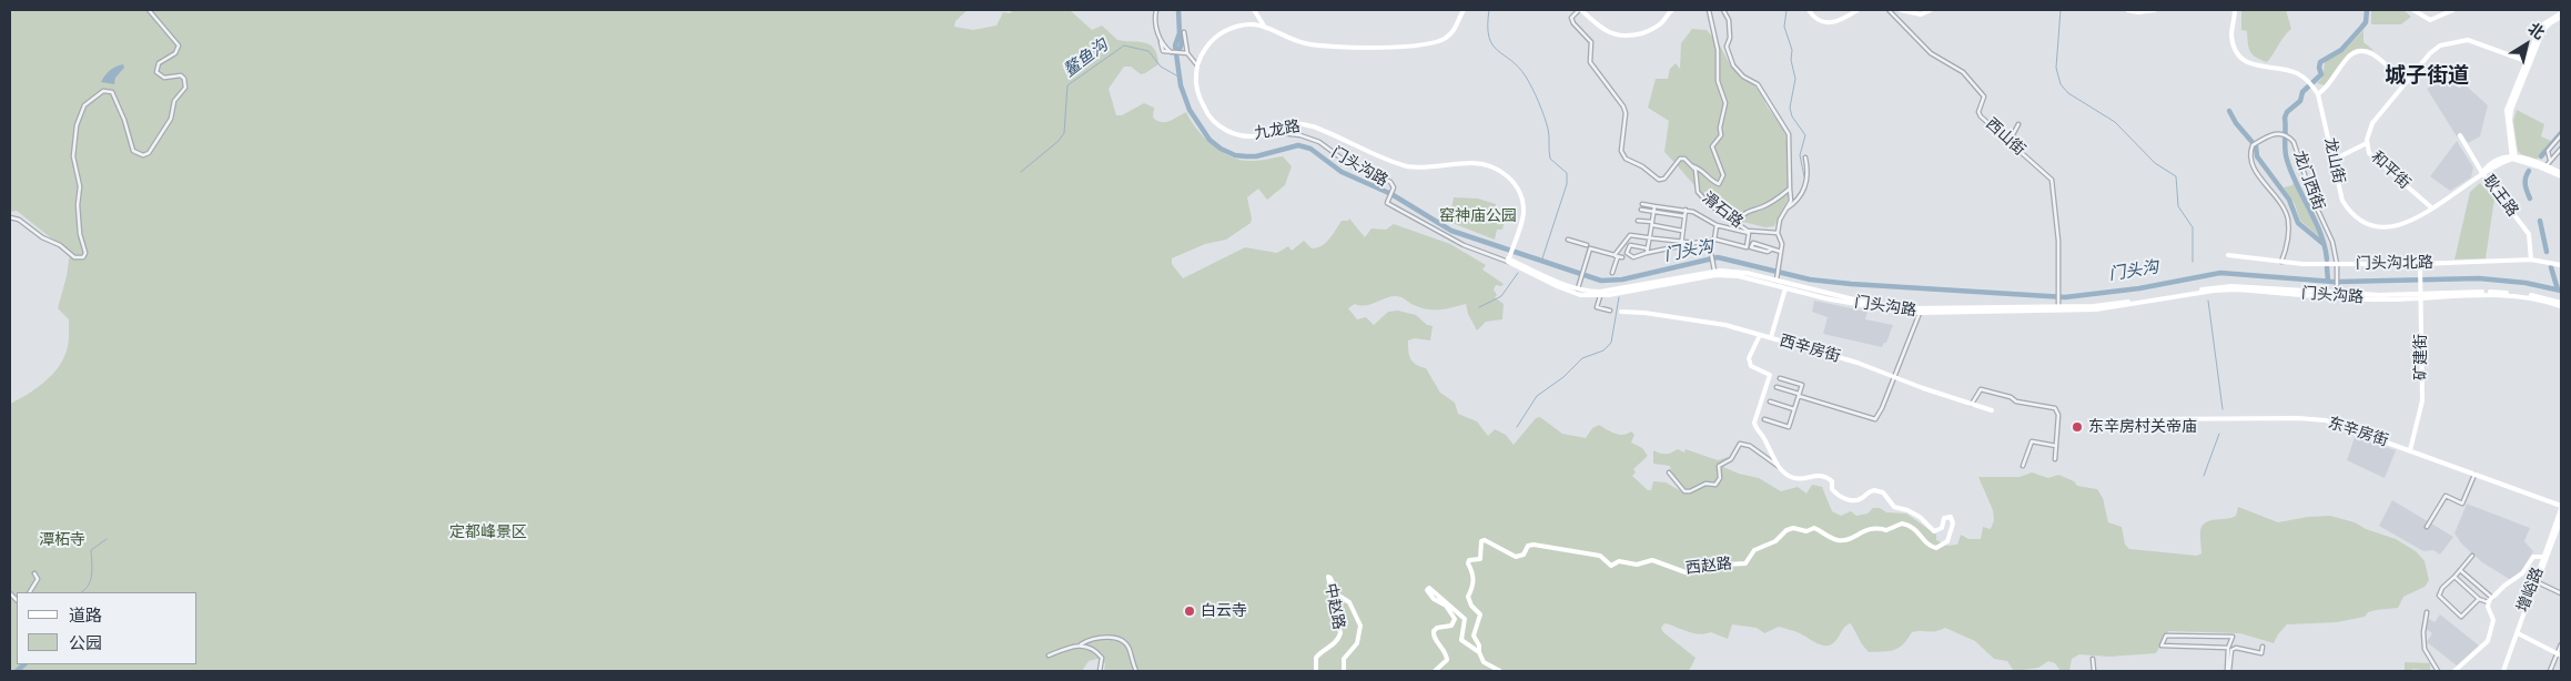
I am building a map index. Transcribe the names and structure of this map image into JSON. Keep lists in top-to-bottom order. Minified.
{"streets":{"street":["九龙路","西山街","龙山街","门头沟路","和平街","龙门西街","耿王路","滑石路","门头沟北路","西辛房街","矿建街","东辛房街","西赵路","增峪路","中赵路"]},"crossings":[["九龙路","门头沟路"],["西山街","门头沟路"],["龙山街","和平街"],["龙山街","耿王路"],["门头沟路","龙门西街"],["门头沟路","矿建街"],["龙门西街","门头沟北路"],["耿王路","门头沟北路"],["门头沟北路","矿建街"],["矿建街","东辛房街"],["东辛房街","增峪路"]],"districts":["城子街道"],"water":["鳌鱼沟","门头沟"],"parks":["窑神庙公园","定都峰景区","潭柘寺"],"places":["东辛房村关帝庙","白云寺"],"legend":["道路","公园"],"north":"top right"}
